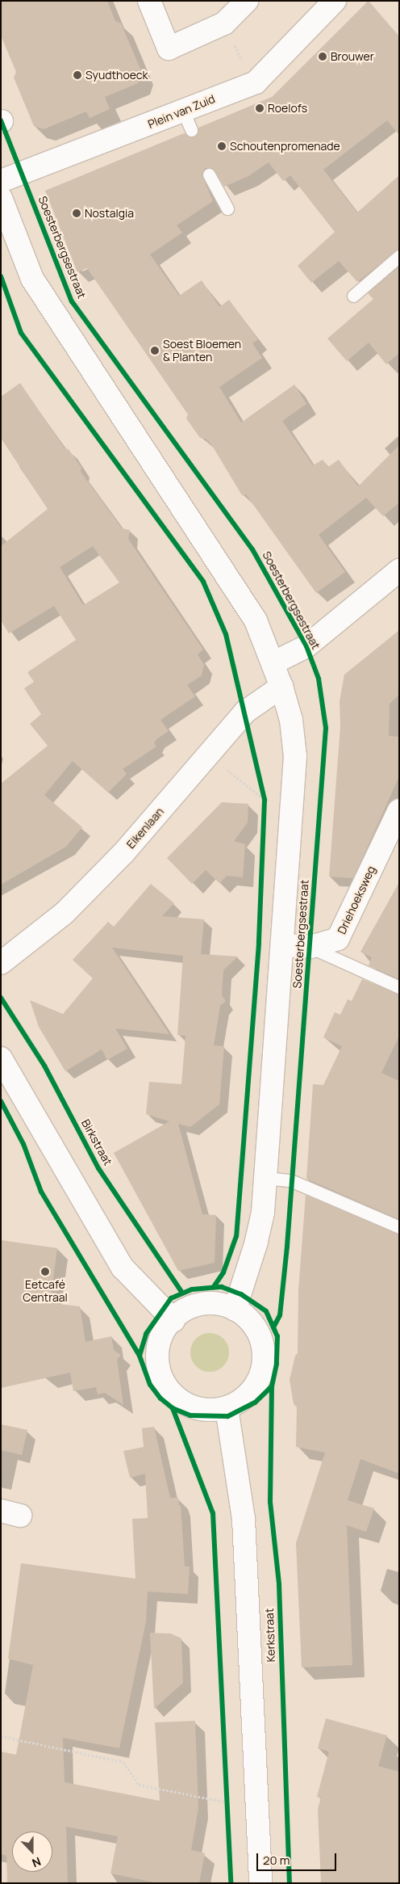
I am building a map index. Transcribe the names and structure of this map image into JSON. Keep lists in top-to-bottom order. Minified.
{"streets":{"street":["Plein van Zuid","Soesterbergsestraat","Eikenlaan","Driehoeksweg","Kerkstraat"],"cycle path":["Birkstraat"]},"crossings":[["Soesterbergsestraat","Eikenlaan"],["Soesterbergsestraat","Driehoeksweg"],["Soesterbergsestraat","Kerkstraat"]],"places":["Brouwer","Syudthoeck","Roelofs","Schoutenpromenade","Nostalgia","Soest Bloemen & Planten","Eetcafé Centraal"],"scale_bar":"20 m","north":"bottom"}
